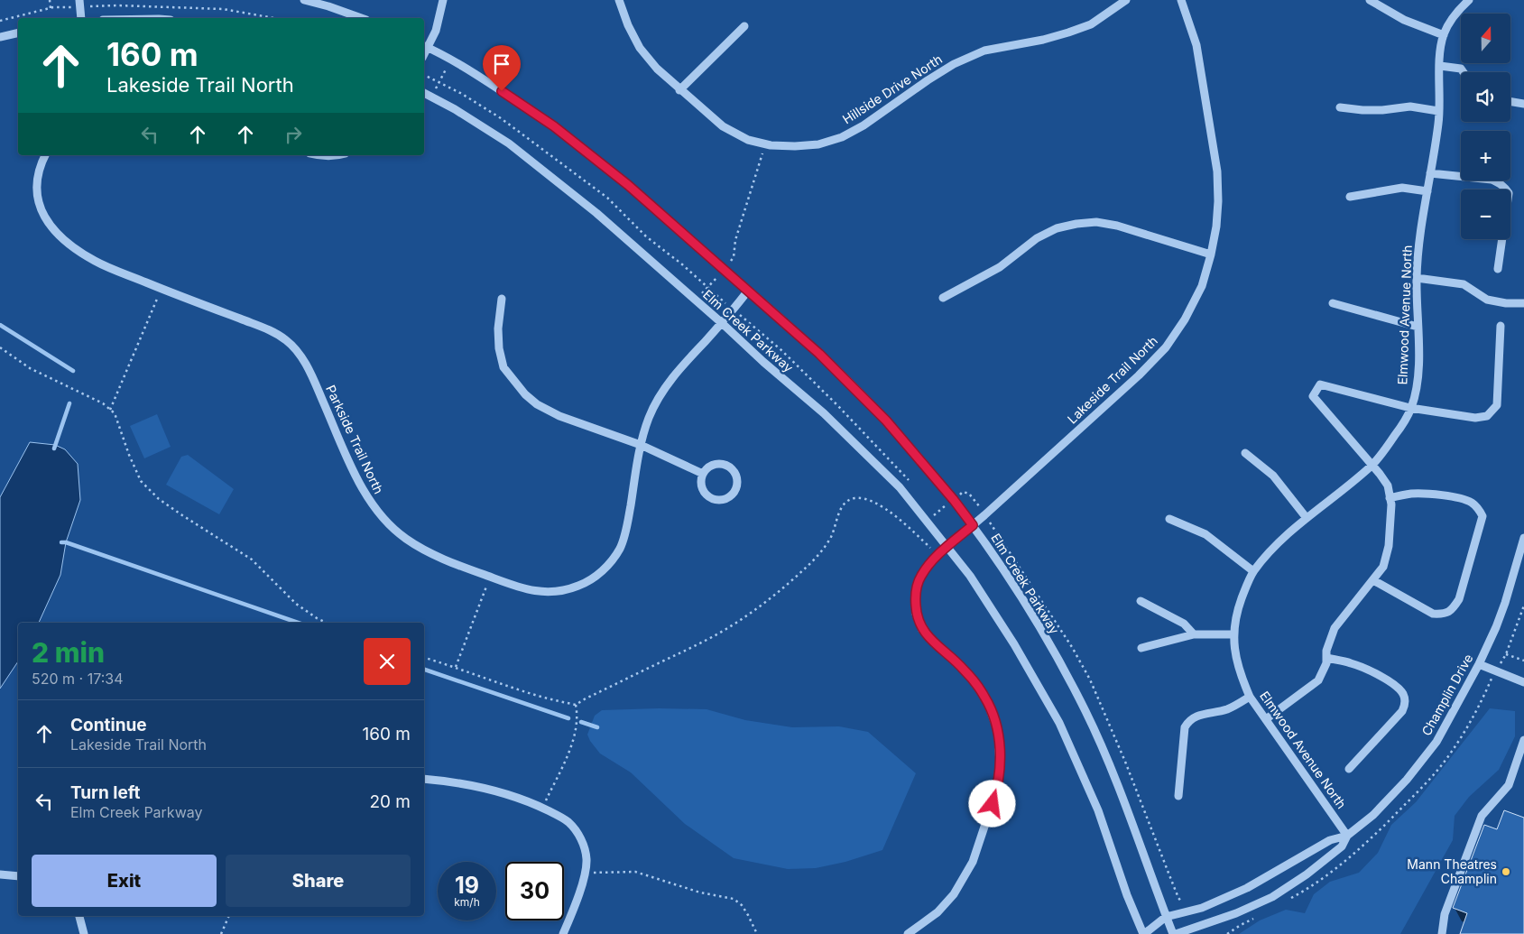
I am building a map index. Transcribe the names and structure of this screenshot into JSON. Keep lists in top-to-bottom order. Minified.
{"streets":{"street":["Hillside Drive North","Elmwood Avenue North","Elm Creek Parkway","Lakeside Trail North","Parkside Trail North","Champlin Drive"]},"crossings":[["Elmwood Avenue North","Champlin Drive"],["Elm Creek Parkway","Lakeside Trail North"],["Elm Creek Parkway","Parkside Trail North"],["Elm Creek Parkway","Champlin Drive"]],"places":["Mann Theatres Champlin"],"north":"top","page":{"map_buttons":["+","−"],"turn":["160 m","Lakeside Trail North"],"heading":["2 min","520 m · 17:34"],"list":[{"name":"Continue","note":"Lakeside Trail North","value":"160 m"},{"name":"Turn left","note":"Elm Creek Parkway","value":"20 m"}],"buttons":["Exit","Share"],"speed":"19 km/h","limit":"30"}}
